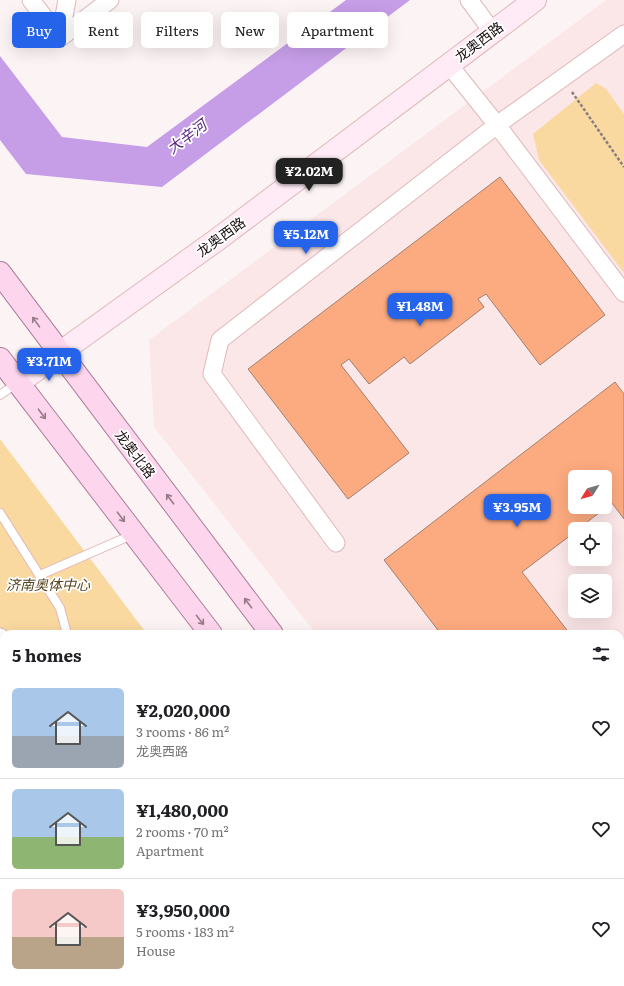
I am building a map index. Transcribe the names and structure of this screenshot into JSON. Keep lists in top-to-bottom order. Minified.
{"streets":{"main road":["龙奥北路"],"street":["龙奥西路"]},"crossings":[["龙奥西路","龙奥北路"]],"water":["大辛河"],"parks":["济南奥体中心"],"north":"bottom left","page":{"chip":["Buy","Rent","Filters","New","Apartment"],"price":["¥2.02M","¥5.12M","¥1.48M","¥3.71M","¥3.95M"],"heading":"5 homes","list":[{"name":"¥2,020,000","note":"3 rooms · 86 m² · 龙奥西路"},{"name":"¥1,480,000","note":"2 rooms · 70 m² · Apartment"},{"name":"¥3,950,000","note":"5 rooms · 183 m² · House"}]}}
